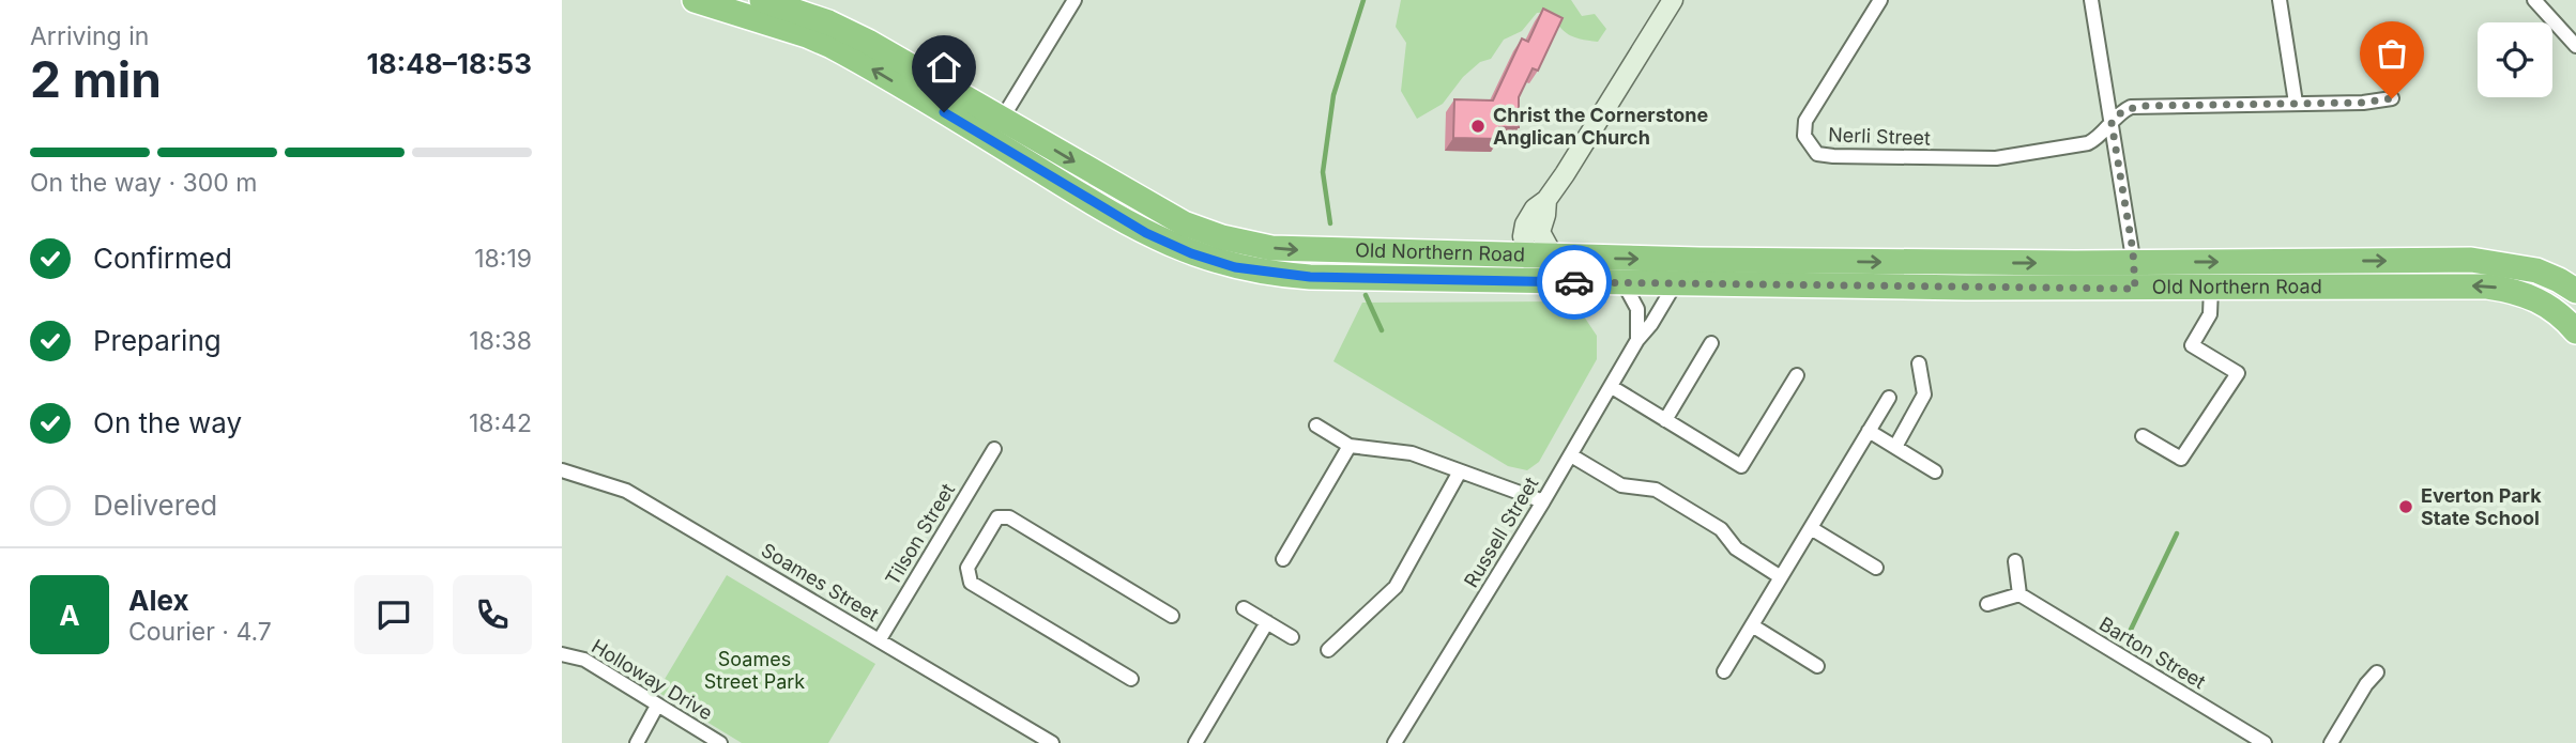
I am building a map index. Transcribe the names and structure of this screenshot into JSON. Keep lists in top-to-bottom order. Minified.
{"streets":{"highway":["Old Northern Road"],"street":["Nerli Street","Russell Street","Tilson Street","Soames Street","Barton Street","Holloway Drive"]},"crossings":[["Old Northern Road","Russell Street"],["Tilson Street","Soames Street"]],"parks":["Soames Street Park"],"places":["Christ the Cornerstone Anglican Church","Everton Park State School"],"page":{"heading":["2 min","Arriving in","18:48–18:53"],"panel":["Alex","Courier · 4.7"],"bar":"On the way · 300 m","list":[["Confirmed","18:19"],["Preparing","18:38"],["On the way","18:42"],"Delivered"],"round":"A"}}
